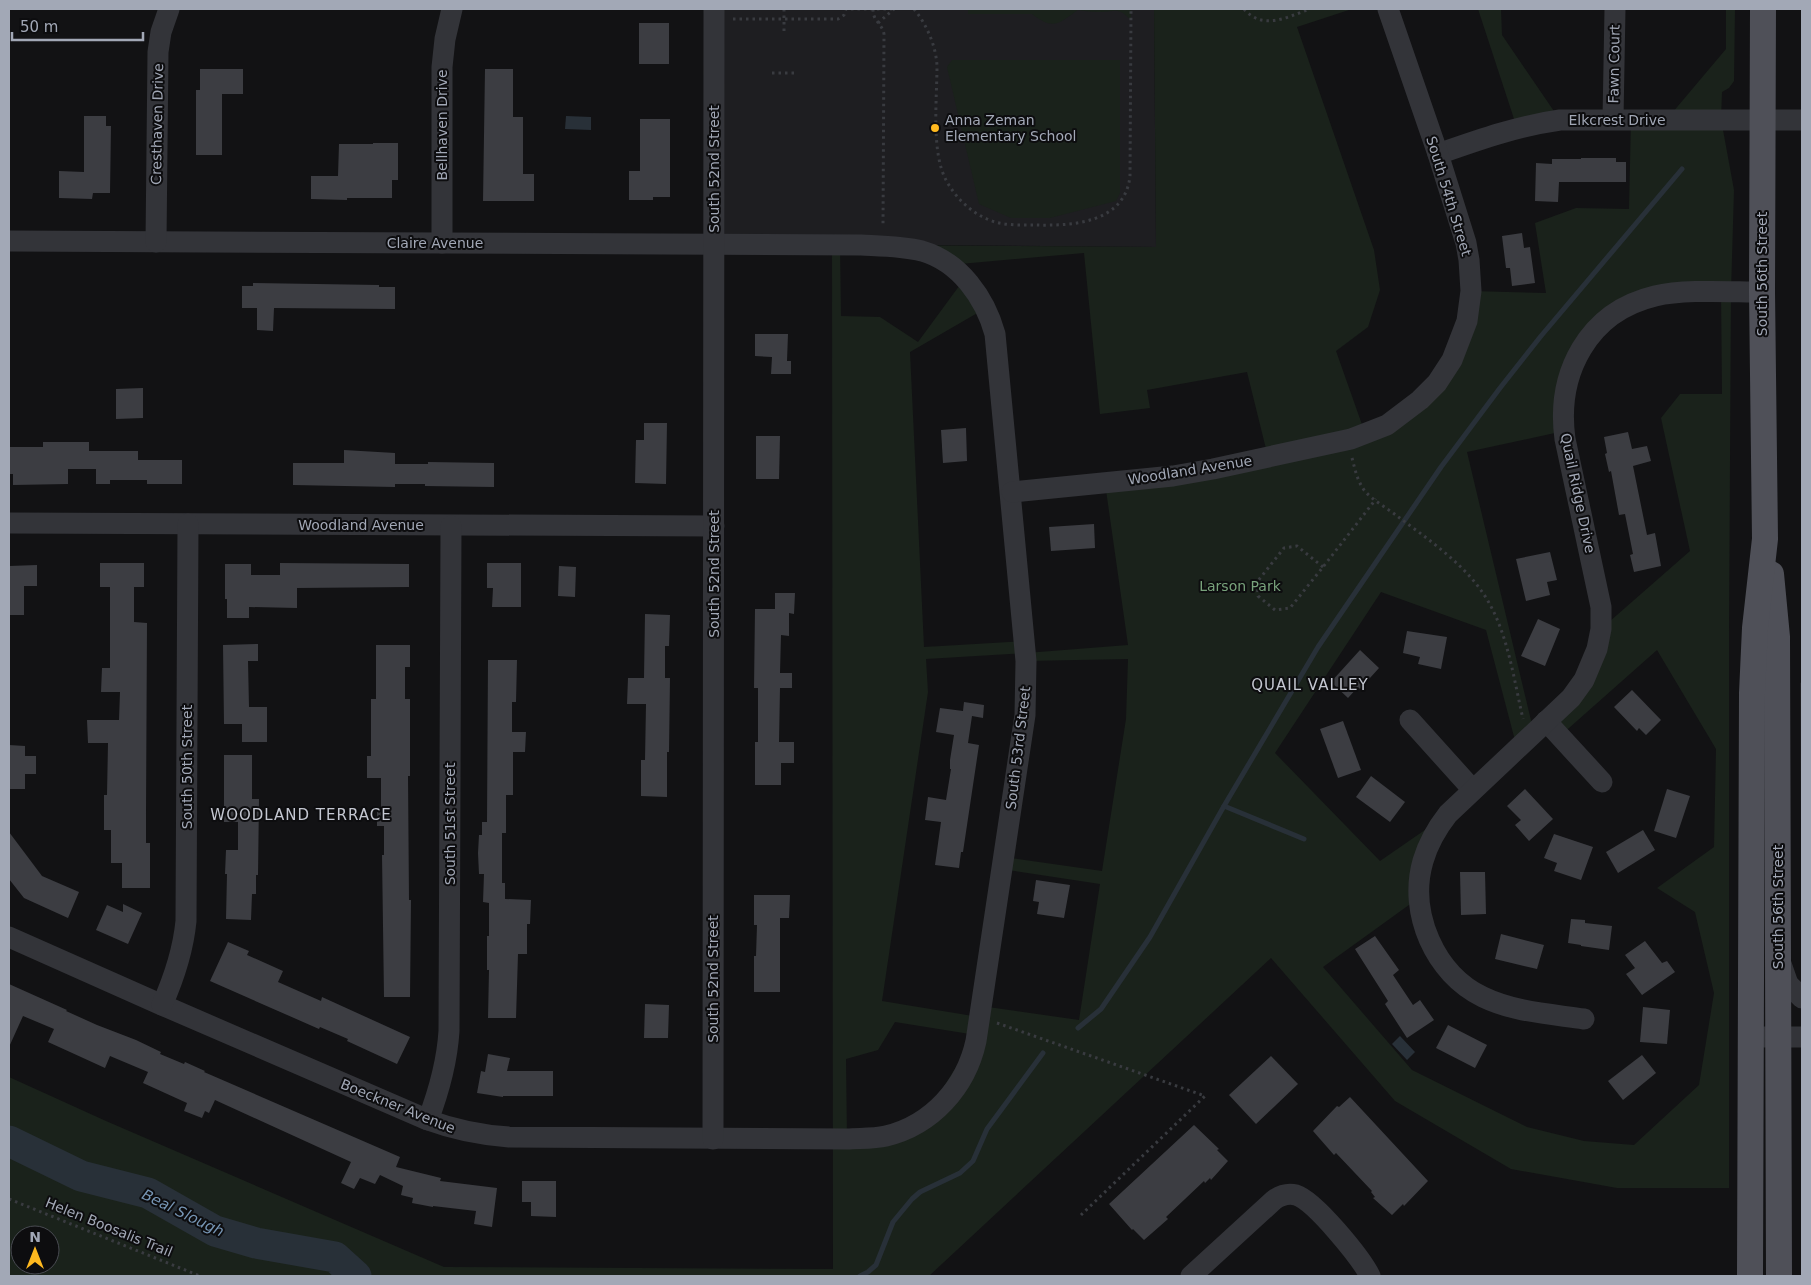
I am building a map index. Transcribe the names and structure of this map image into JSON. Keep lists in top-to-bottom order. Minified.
{"streets":{"main road":["South 56th Street"],"street":["Fawn Court","Elkcrest Drive","Cresthaven Drive","Bellhaven Drive","South 52nd Street","South 54th Street","Claire Avenue","Woodland Avenue","Quail Ridge Drive","South 53rd Street","South 50th Street","South 51st Street","Boeckner Avenue"],"path":["Helen Boosalis Trail"]},"crossings":[["Fawn Court","Elkcrest Drive"],["Elkcrest Drive","South 54th Street"],["Elkcrest Drive","South 56th Street"],["Cresthaven Drive","Claire Avenue"],["Bellhaven Drive","Claire Avenue"],["South 52nd Street","Claire Avenue"],["South 52nd Street","Woodland Avenue"],["South 52nd Street","Boeckner Avenue"],["South 54th Street","Woodland Avenue"],["Claire Avenue","South 53rd Street"],["South 56th Street","Quail Ridge Drive"],["Woodland Avenue","South 53rd Street"],["Woodland Avenue","South 50th Street"],["Woodland Avenue","South 51st Street"],["South 53rd Street","Boeckner Avenue"],["South 50th Street","Boeckner Avenue"],["South 51st Street","Boeckner Avenue"]],"districts":["QUAIL VALLEY","WOODLAND TERRACE"],"water":["Beal Slough"],"parks":["Larson Park"],"places":["Anna Zeman Elementary School"],"scale_bar":"50 m","north":"top"}
